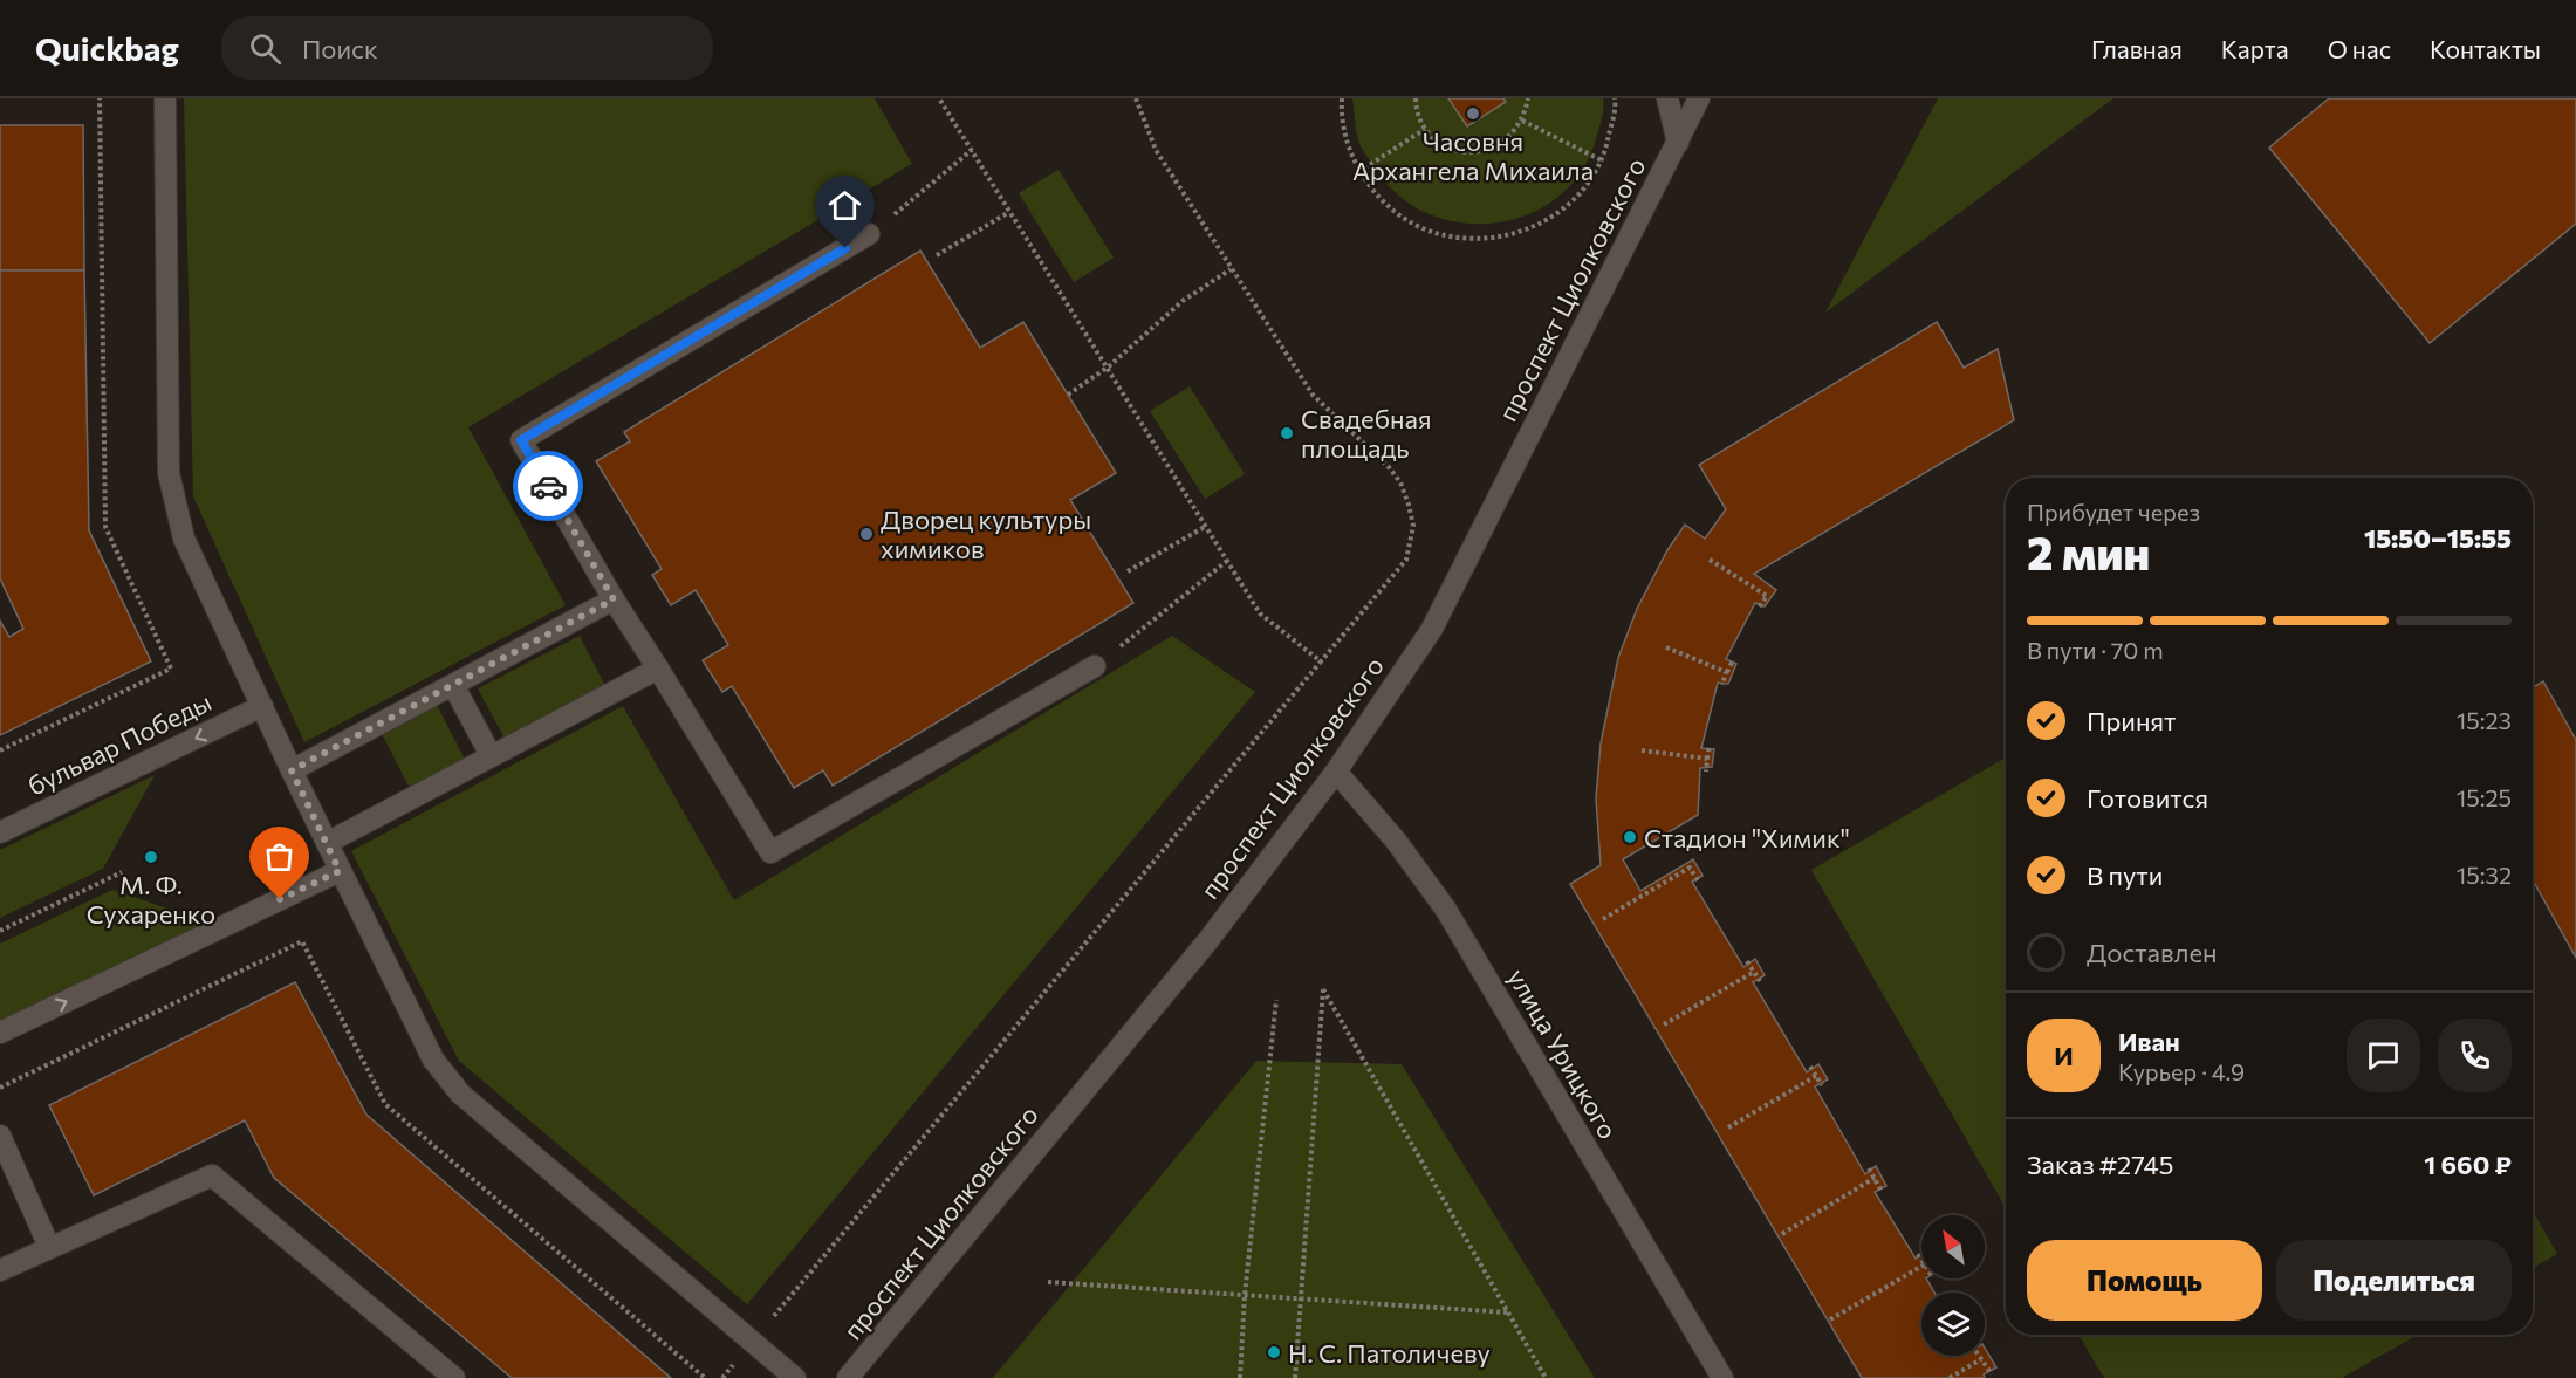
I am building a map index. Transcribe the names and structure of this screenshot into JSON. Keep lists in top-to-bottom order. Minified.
{"streets":{"street":["проспект Циолковского","бульвар Победы","улица Урицкого"]},"crossings":[["проспект Циолковского","улица Урицкого"]],"places":["Часовня Архангела Михаила","Свадебная площадь","Дворец культуры химиков","Стадион \"Химик\"","М. Ф. Сухаренко","Н. С. Патоличеву"],"north":"top left","page":{"header":"Quickbag","search":"Поиск","nav":["Главная","Карта","О нас","Контакты"],"heading":["2 мин","Прибудет через","15:50–15:55"],"panel":["Иван","Курьер · 4.9","Заказ #2745","1 660 ₽"],"bar":"В пути · 70 m","list":[["Принят","15:23"],["Готовится","15:25"],["В пути","15:32"],"Доставлен"],"round":"И","buttons":["Помощь","Поделиться"]}}
